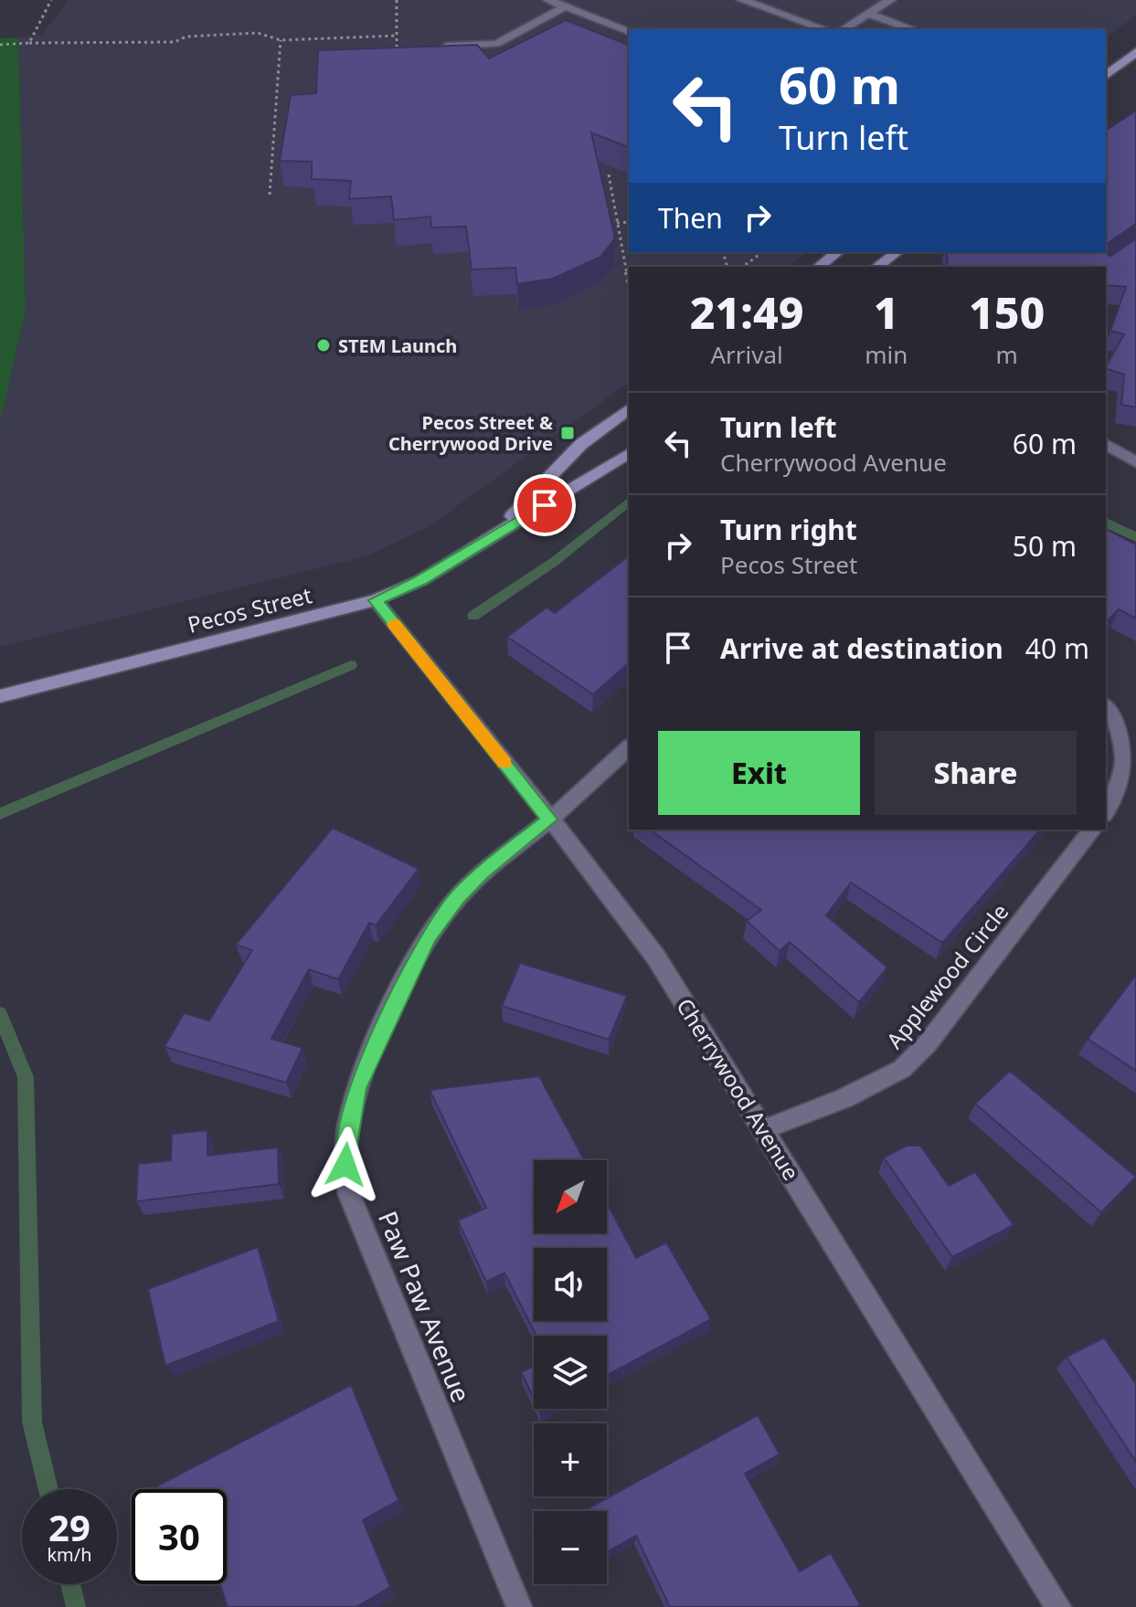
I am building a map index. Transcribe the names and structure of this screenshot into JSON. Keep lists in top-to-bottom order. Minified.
{"streets":{"street":["Pecos Street","Applewood Circle","Cherrywood Avenue","Paw Paw Avenue"]},"crossings":[["Pecos Street","Cherrywood Avenue"],["Applewood Circle","Cherrywood Avenue"],["Cherrywood Avenue","Paw Paw Avenue"]],"places":{"other":["STEM Launch"],"transit":["Pecos Street & Cherrywood Drive"]},"north":"bottom left","page":{"turn":["60 m","Turn left"],"then":"Then","eta":["21:49","Arrival","1","min","150","m"],"list":[{"name":"Turn left","note":"Cherrywood Avenue","value":"60 m"},{"name":"Turn right","note":"Pecos Street","value":"50 m"},{"name":"Arrive at destination","value":"40 m"}],"buttons":["Exit","Share"],"map_buttons":["+","−"],"speed":"29 km/h","limit":"30"}}
